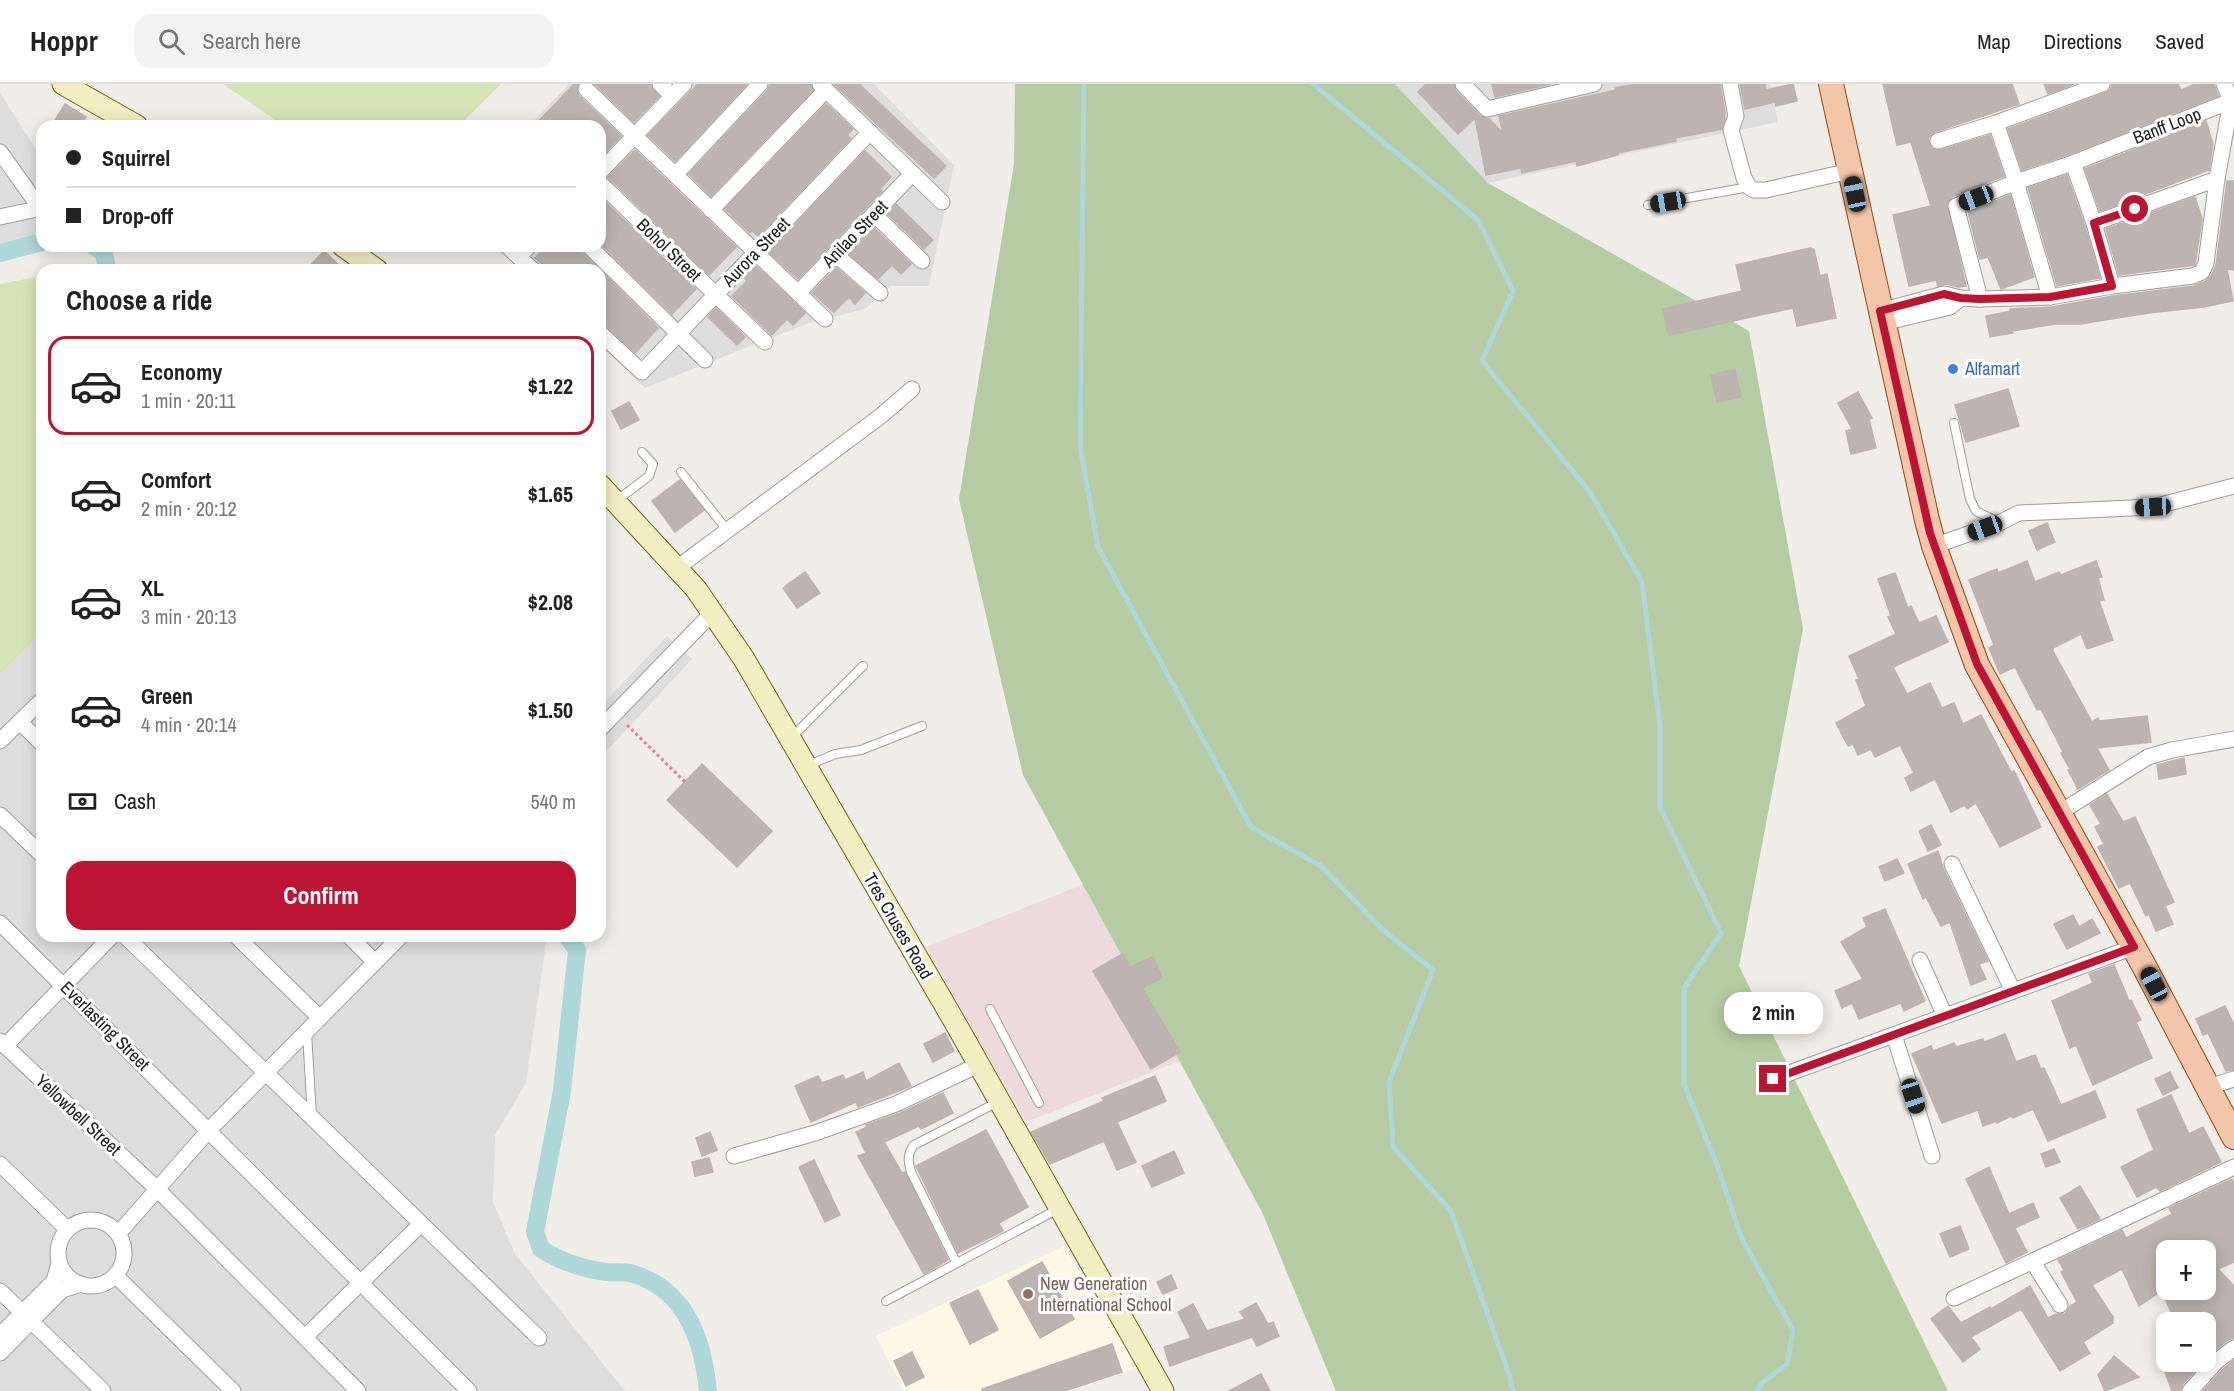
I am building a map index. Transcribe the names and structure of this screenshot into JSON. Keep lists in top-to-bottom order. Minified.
{"streets":{"main road":["Tres Cruses Road"],"street":["Banff Loop","Anilao Street","Bohol Street","Aurora Street","Everlasting Street","Yellowbell Street"]},"crossings":[["Bohol Street","Aurora Street"]],"places":["Alfamart","New Generation International School"],"page":{"header":"Hoppr","search":"Search here","nav":["Map","Directions","Saved"],"banner":["Squirrel","Drop-off"],"heading":"Choose a ride","list":[{"name":"Economy","note":"1 min · 20:11","value":"$1.22"},{"name":"Comfort","note":"2 min · 20:12","value":"$1.65"},{"name":"XL","note":"3 min · 20:13","value":"$2.08"},{"name":"Green","note":"4 min · 20:14","value":"$1.50"}],"pay":["Cash","540 m"],"buttons":"Confirm","bubble":"2 min","map_buttons":["+","−"]}}
